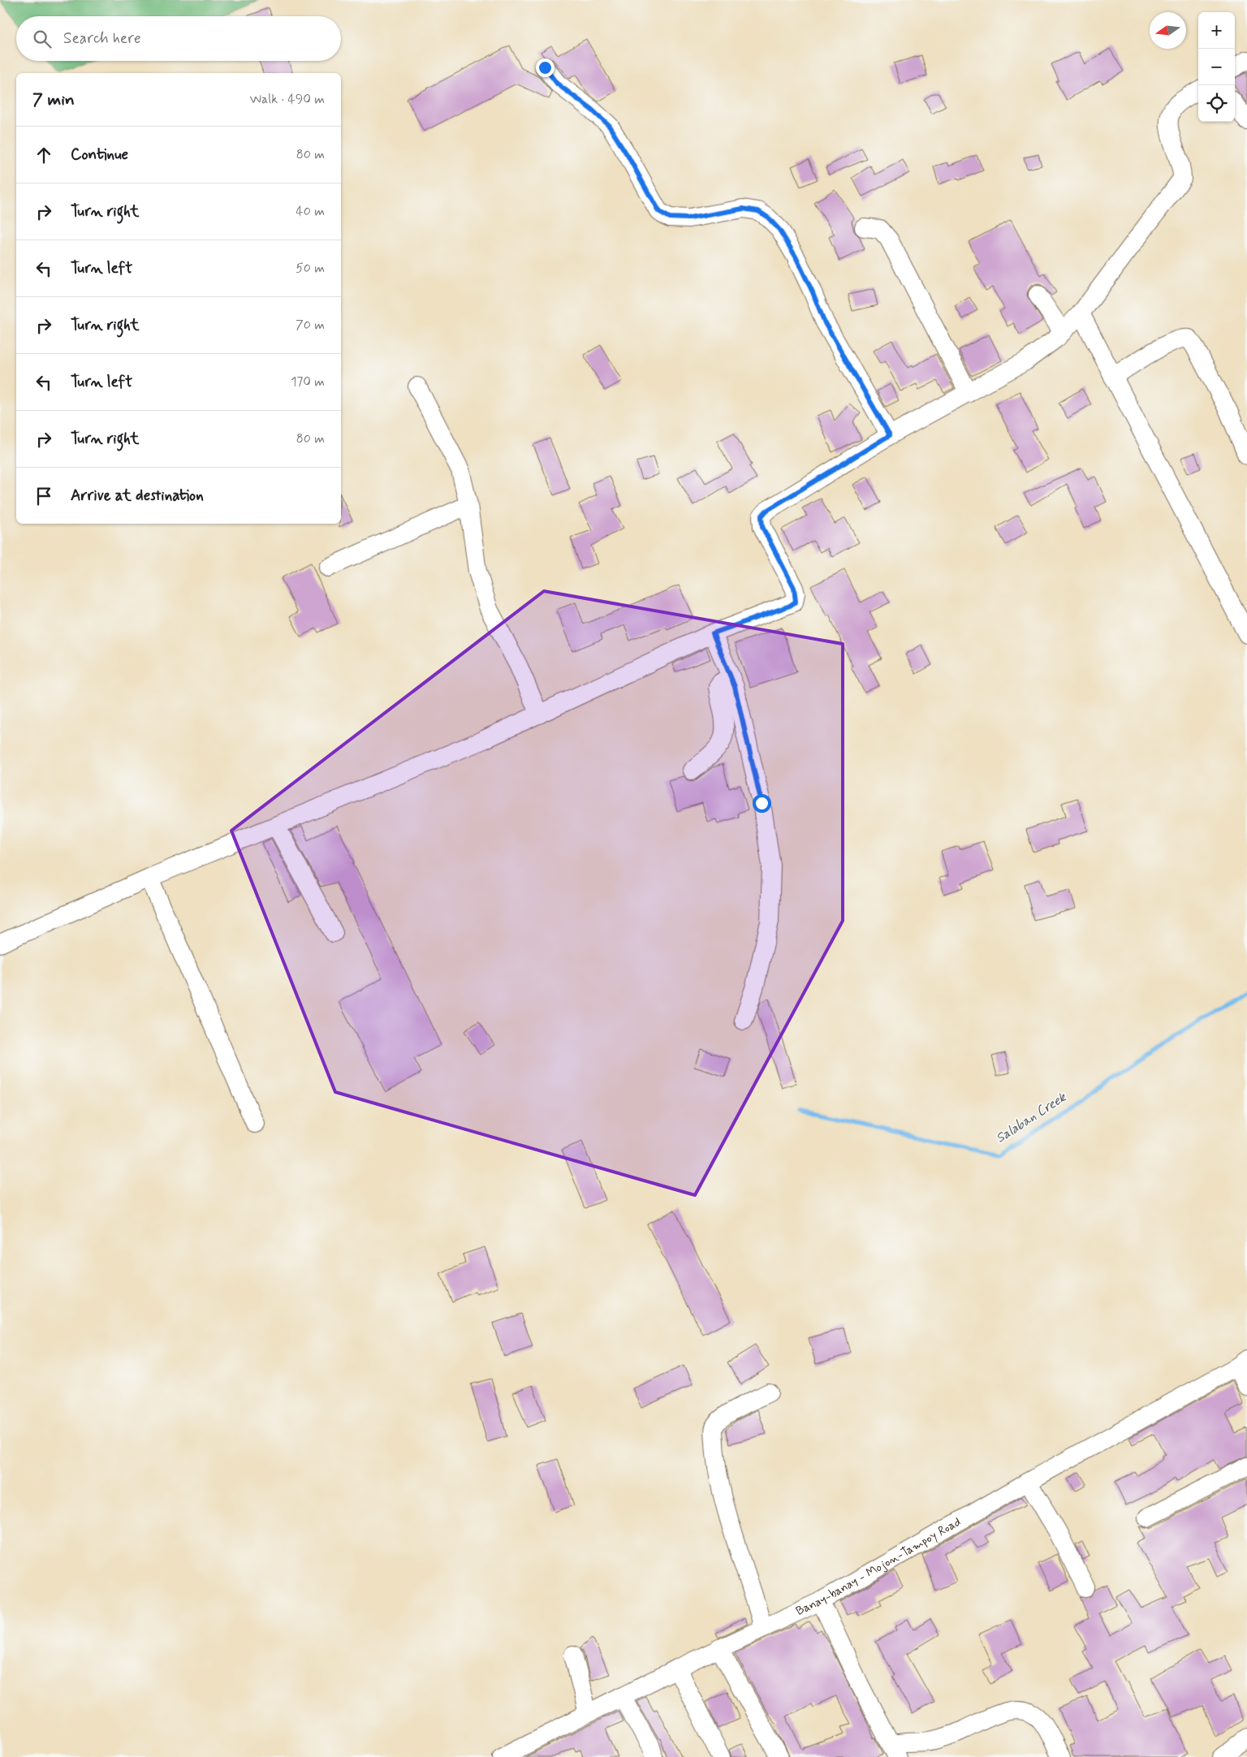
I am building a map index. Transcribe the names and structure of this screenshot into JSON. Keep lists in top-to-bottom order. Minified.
{"streets":{"street":["Banay-banay - Mojon-Tampoy Road"]},"water":["Salaban Creek"],"north":"left","page":{"map_buttons":["+","−"],"search":"Search here","heading":["7 min","Walk · 490 m"],"list":[["Continue","80 m"],["Turn right","40 m"],["Turn left","50 m"],["Turn right","70 m"],["Turn left","170 m"],["Turn right","80 m"],"Arrive at destination"]}}
